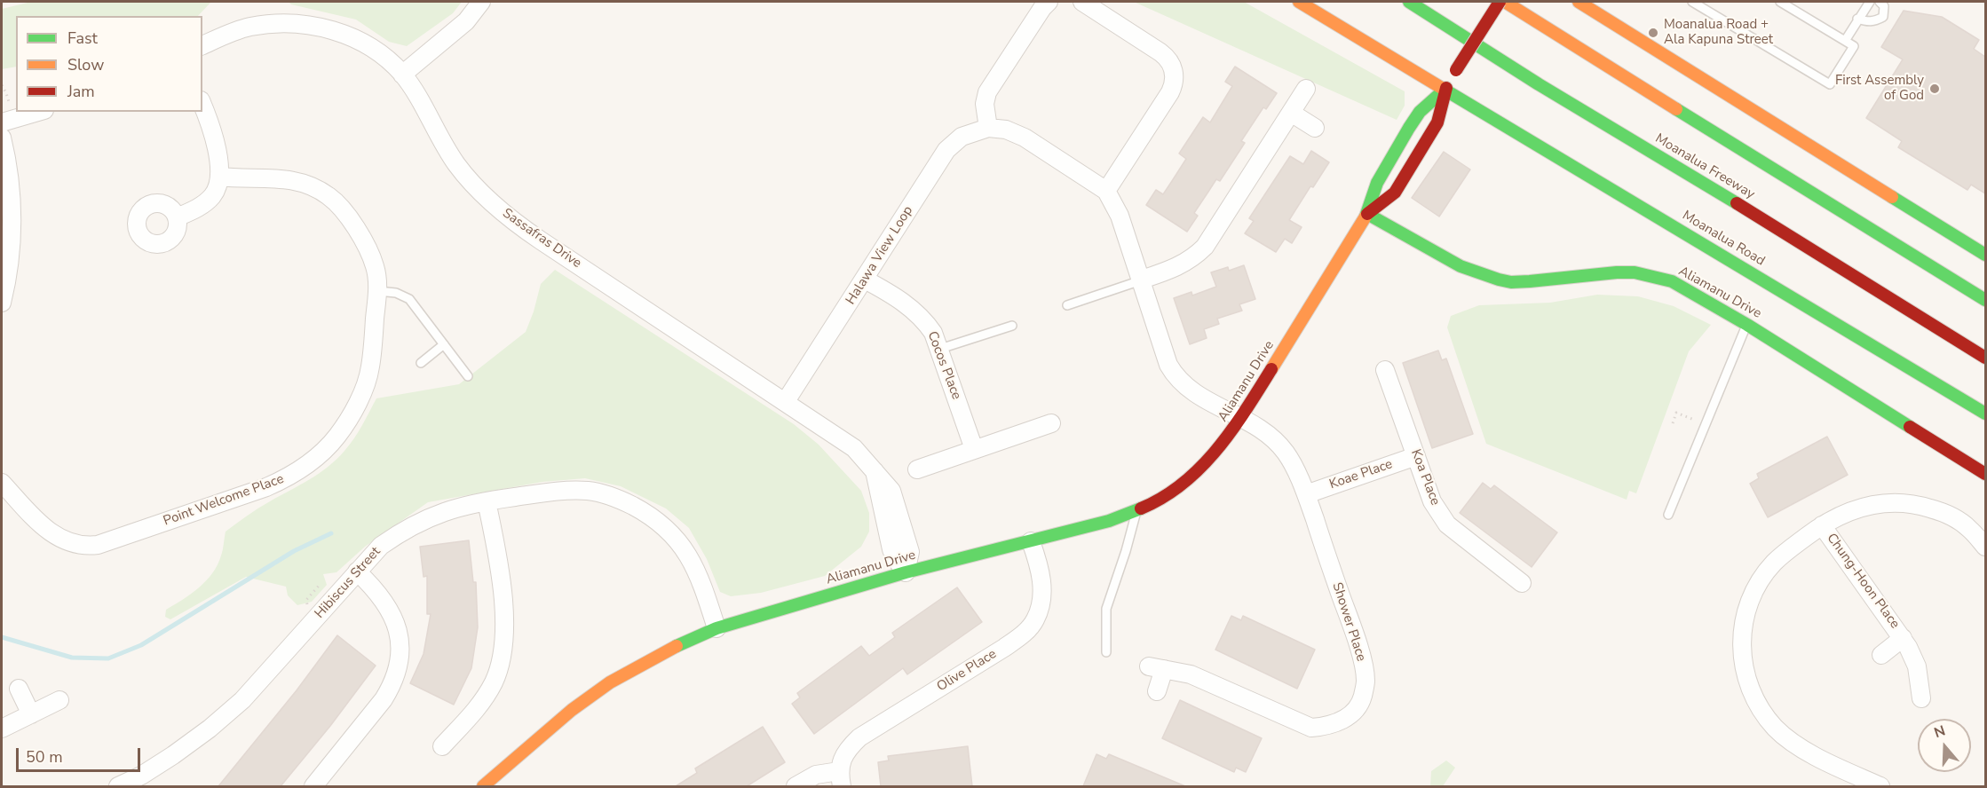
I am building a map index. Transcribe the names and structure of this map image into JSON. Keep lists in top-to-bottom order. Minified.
{"streets":{"main road":["Moanalua Freeway","Moanalua Road","Aliamanu Drive"],"street":["Sassafras Drive","Halawa View Loop","Cocos Place","Koae Place","Koa Place","Point Welcome Place","Chung-Hoon Place","Hibiscus Street","Shower Place","Olive Place"]},"crossings":[["Sassafras Drive","Halawa View Loop"],["Sassafras Drive","Aliamanu Drive"],["Halawa View Loop","Aliamanu Drive"],["Halawa View Loop","Cocos Place"],["Halawa View Loop","Shower Place"],["Aliamanu Drive","Hibiscus Street"],["Aliamanu Drive","Shower Place"],["Aliamanu Drive","Olive Place"],["Koae Place","Koa Place"],["Koae Place","Shower Place"]],"places":["Moanalua Road + Ala Kapuna Street","First Assembly of God"],"legend":["Fast","Slow","Jam"],"scale_bar":"50 m","north":"top"}
